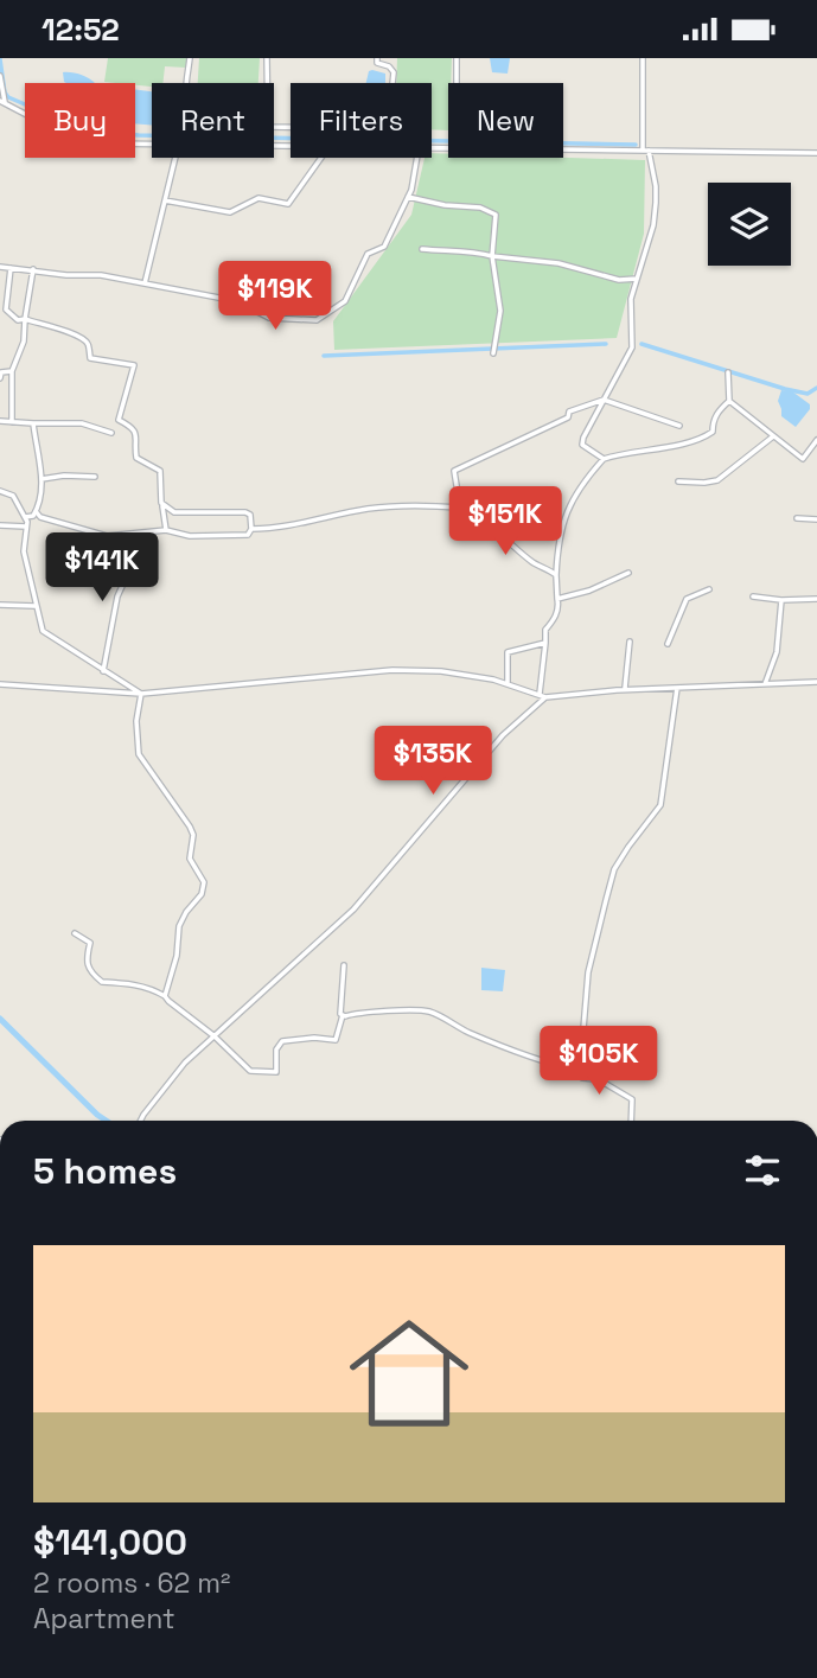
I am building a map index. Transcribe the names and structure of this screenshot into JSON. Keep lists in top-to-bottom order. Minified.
{"page":{"status":"12:52","chip":["Buy","Rent","Filters","New"],"price":["$119K","$151K","$141K","$135K","$105K"],"heading":"5 homes","list":[{"name":"$141,000","note":"2 rooms · 62 m² · Apartment"}]}}
